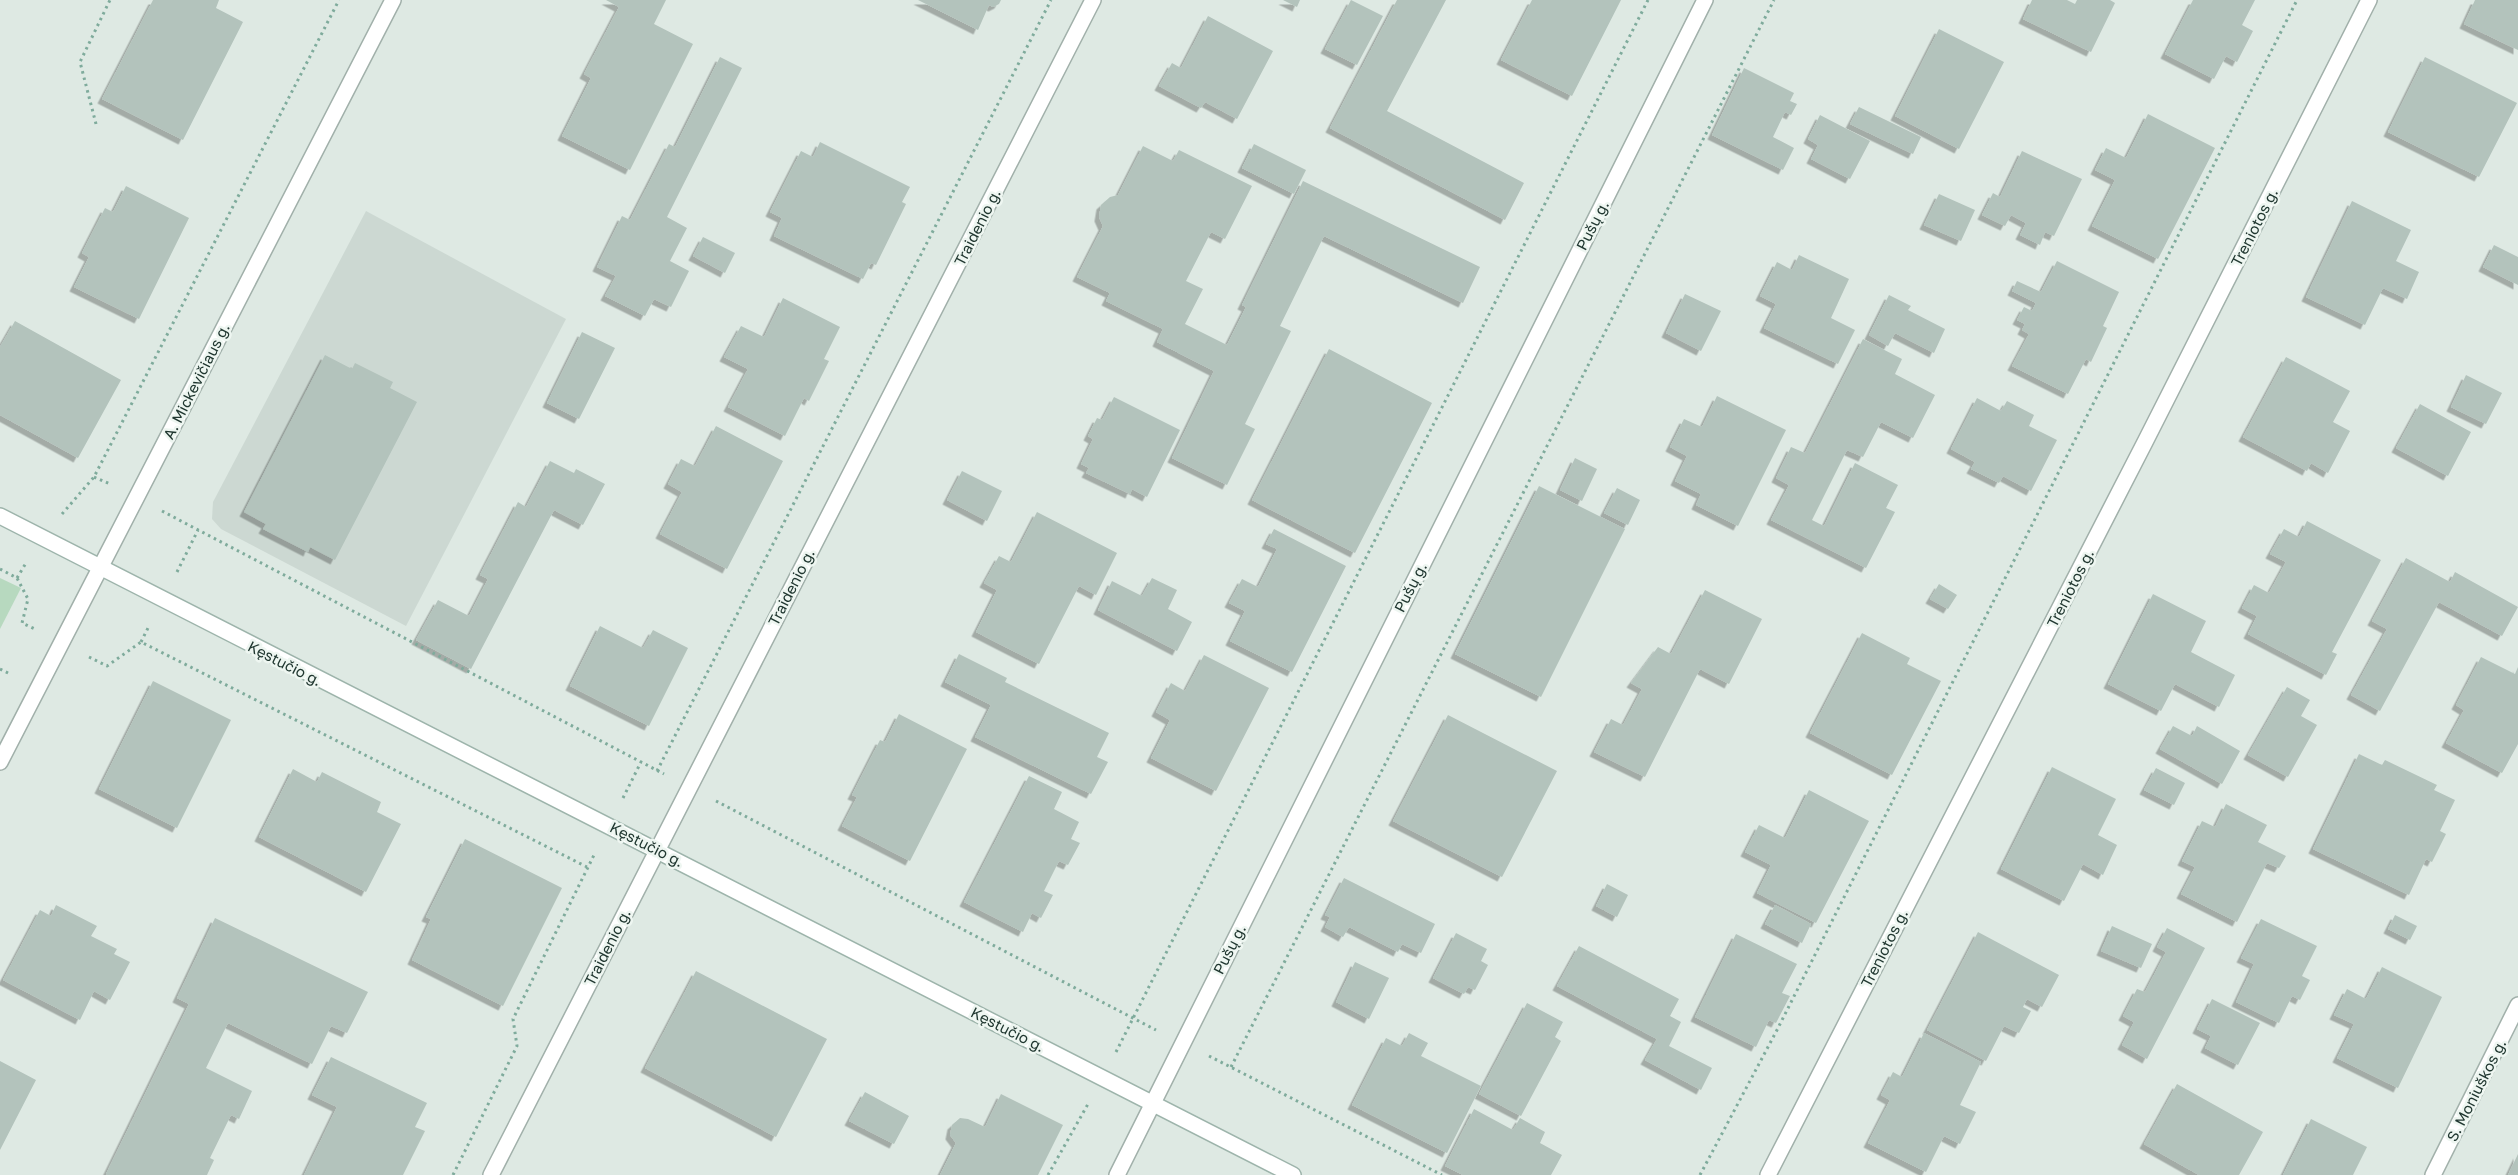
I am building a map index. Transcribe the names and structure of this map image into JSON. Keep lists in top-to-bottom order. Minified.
{"streets":{"street":["Pušų g.","Traidenio g.","Treniotos g.","A. Mickevičiaus g.","Kęstučio g.","S. Moniuškos g."]},"crossings":[["Pušų g.","Kęstučio g."],["Traidenio g.","Kęstučio g."],["A. Mickevičiaus g.","Kęstučio g."]]}
